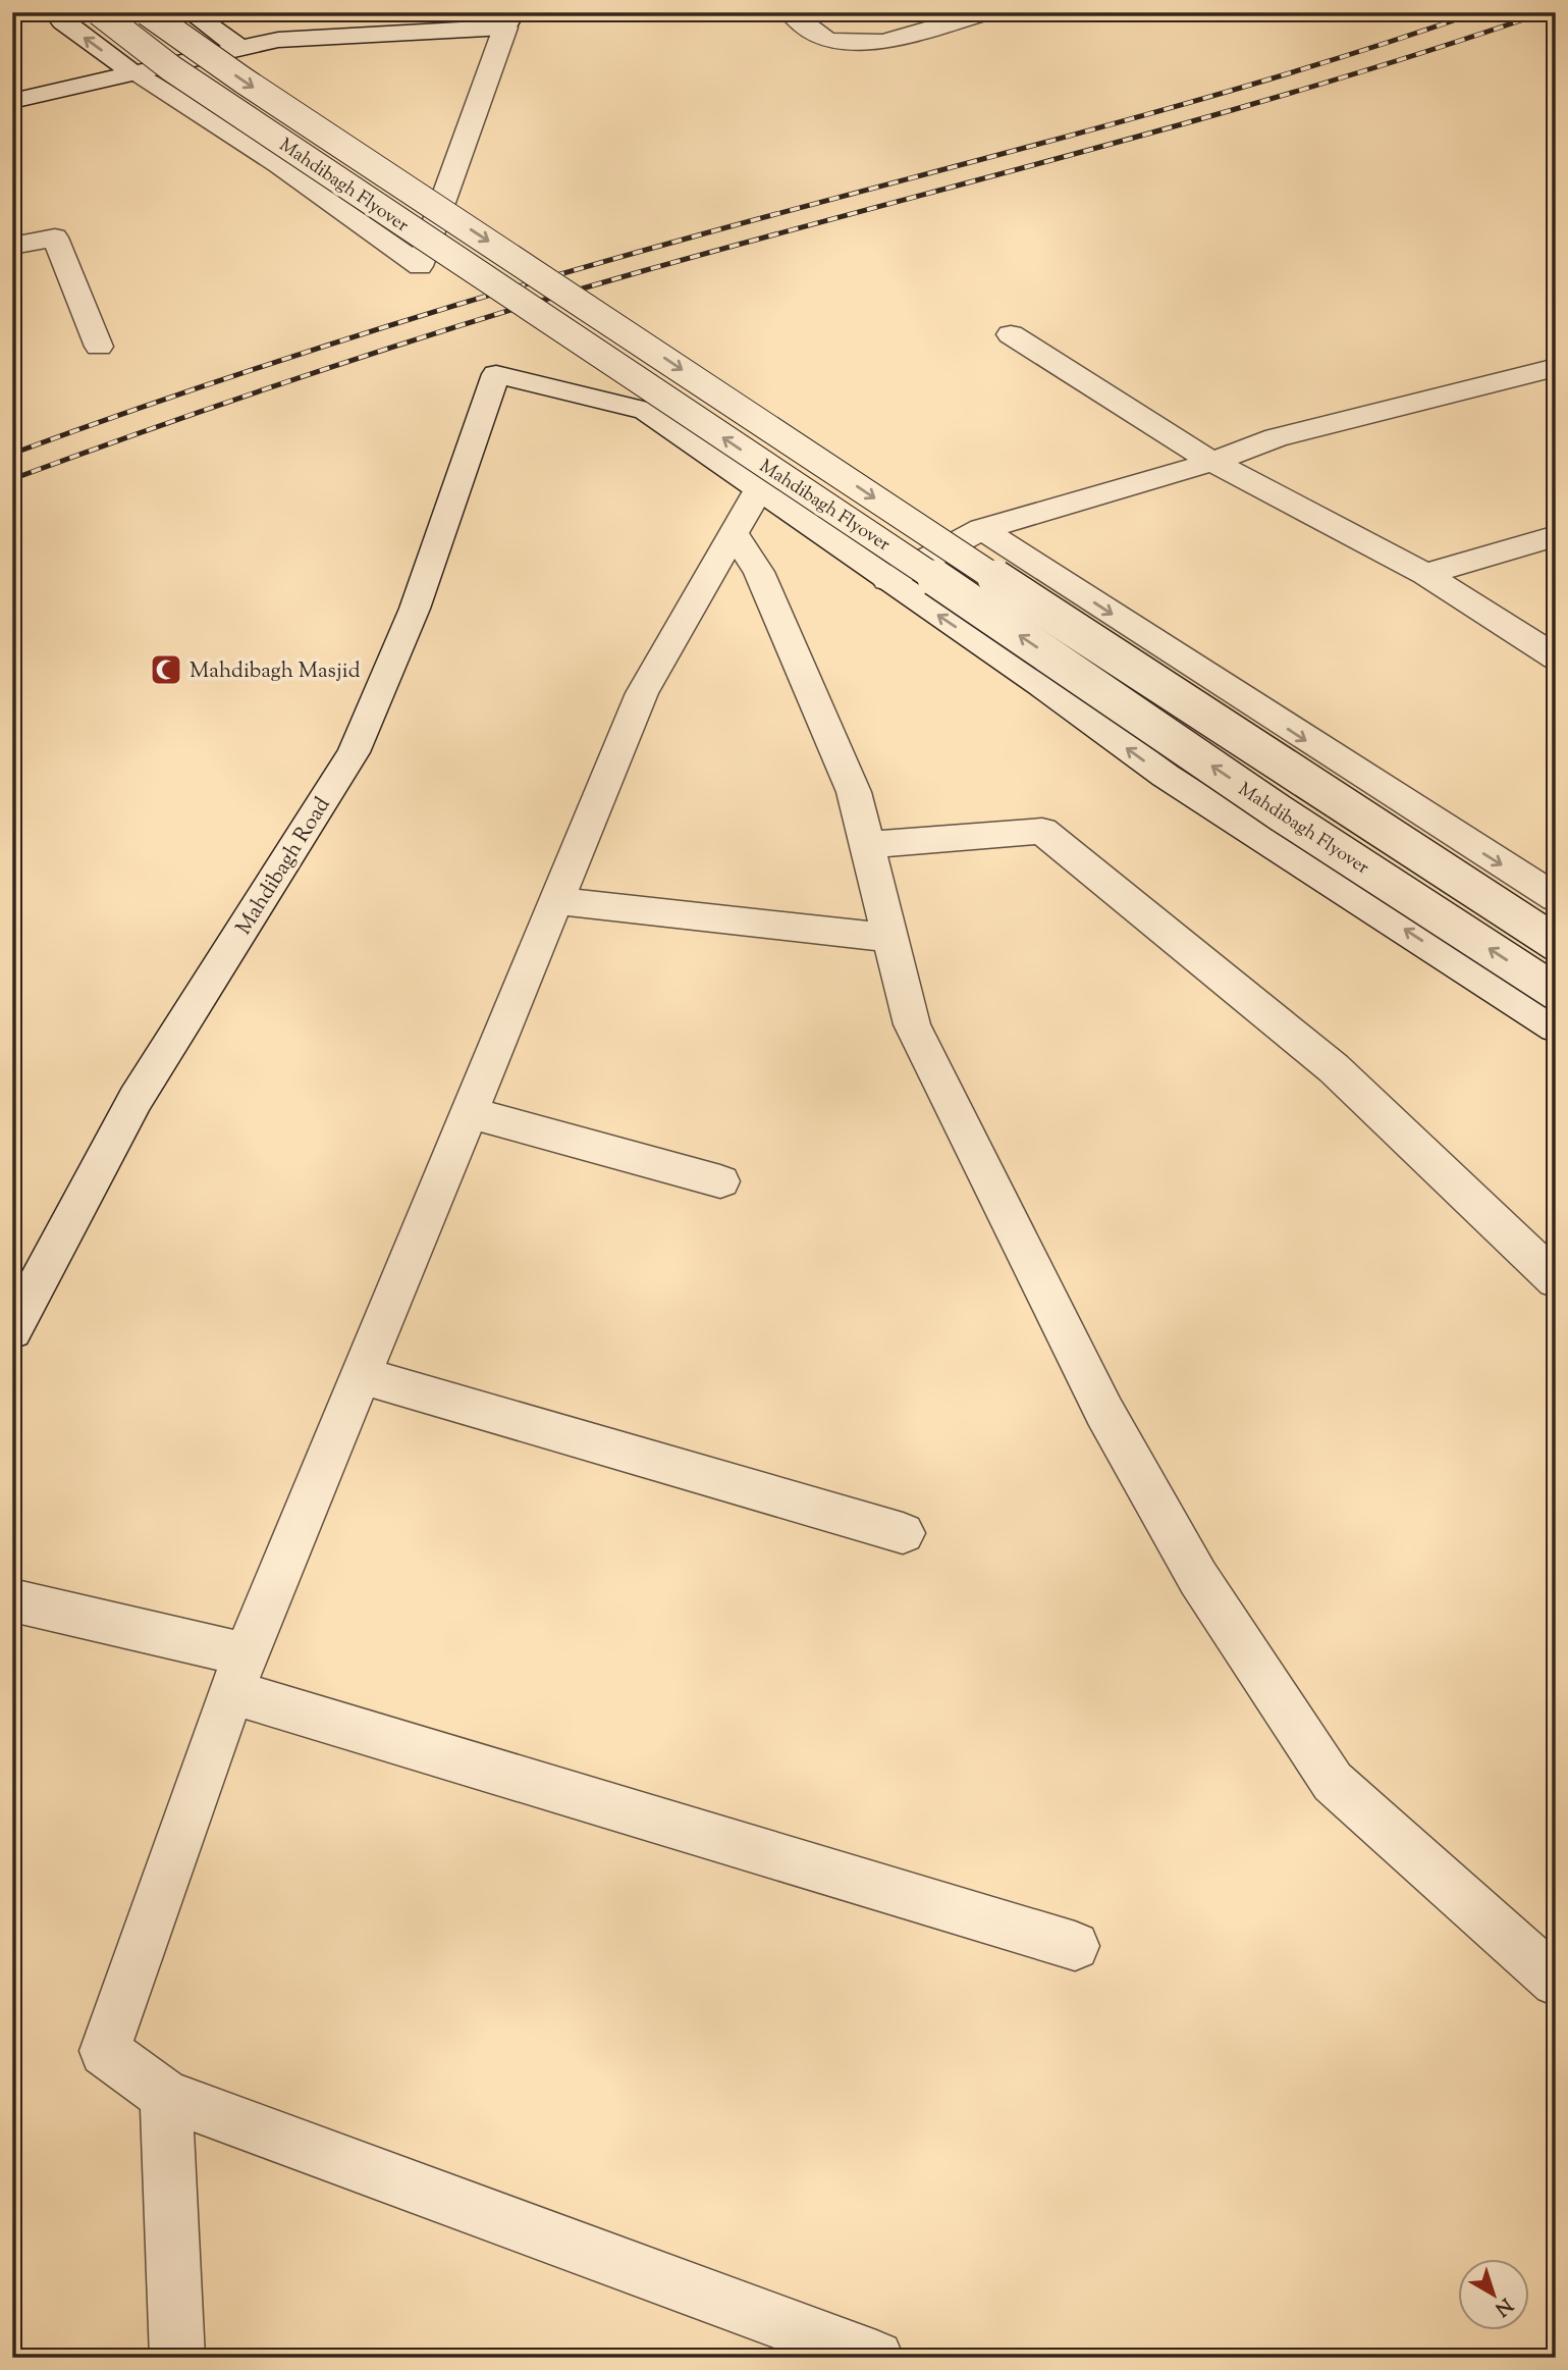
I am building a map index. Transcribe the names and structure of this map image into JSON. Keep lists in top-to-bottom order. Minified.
{"streets":{"street":["Mahdibagh Flyover","Mahdibagh Road"]},"places":{"mosque":["Mahdibagh Masjid"]},"north":"bottom right"}
